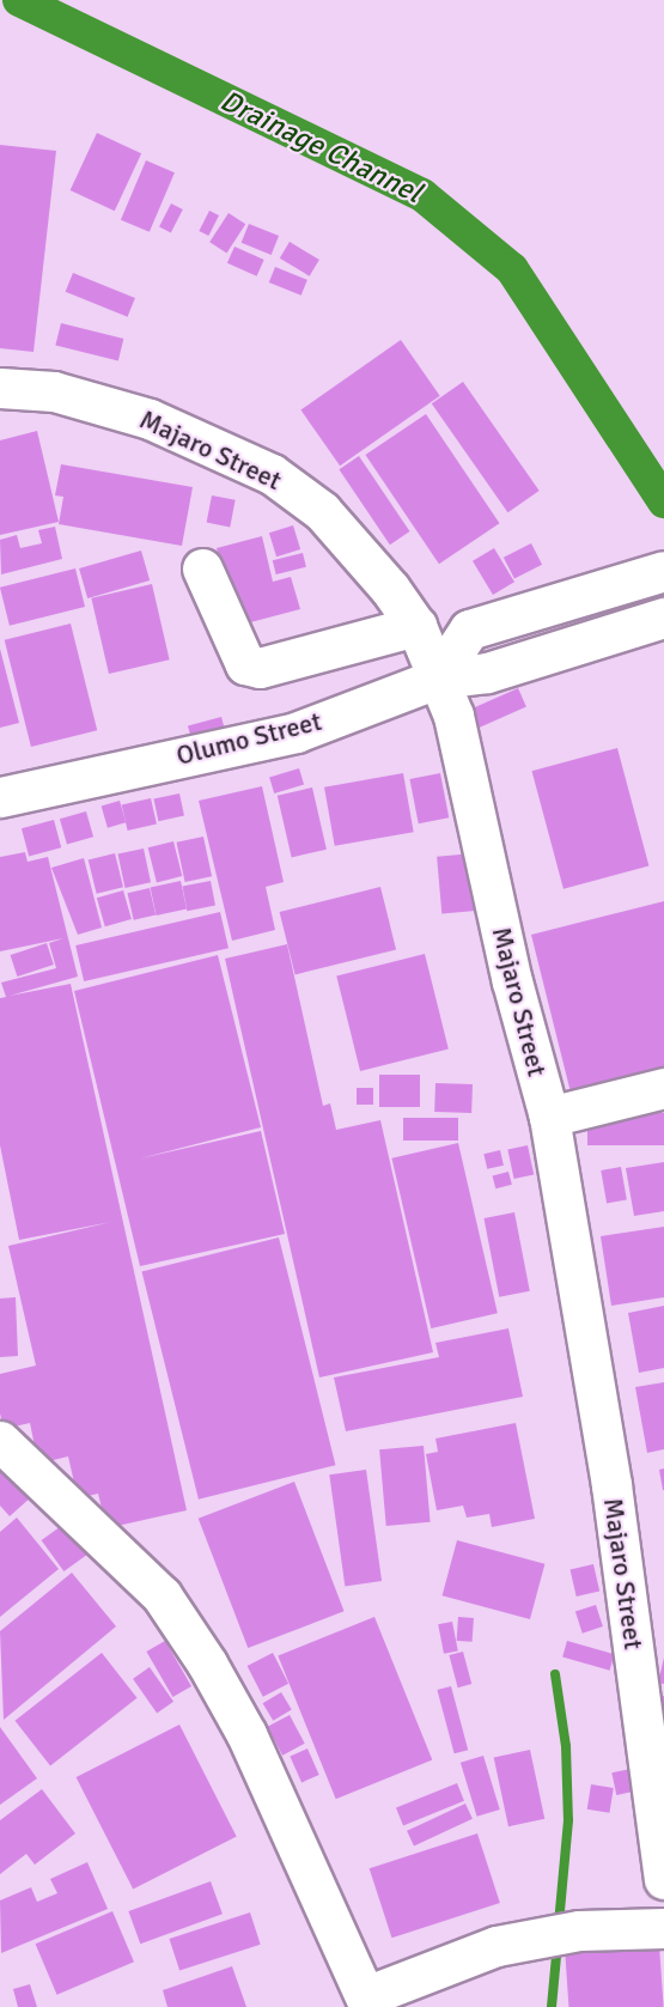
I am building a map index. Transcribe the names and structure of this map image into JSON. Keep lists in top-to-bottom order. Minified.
{"streets":{"street":["Majaro Street","Olumo Street"]},"crossings":[["Majaro Street","Olumo Street"]],"water":["Drainage Channel"]}
